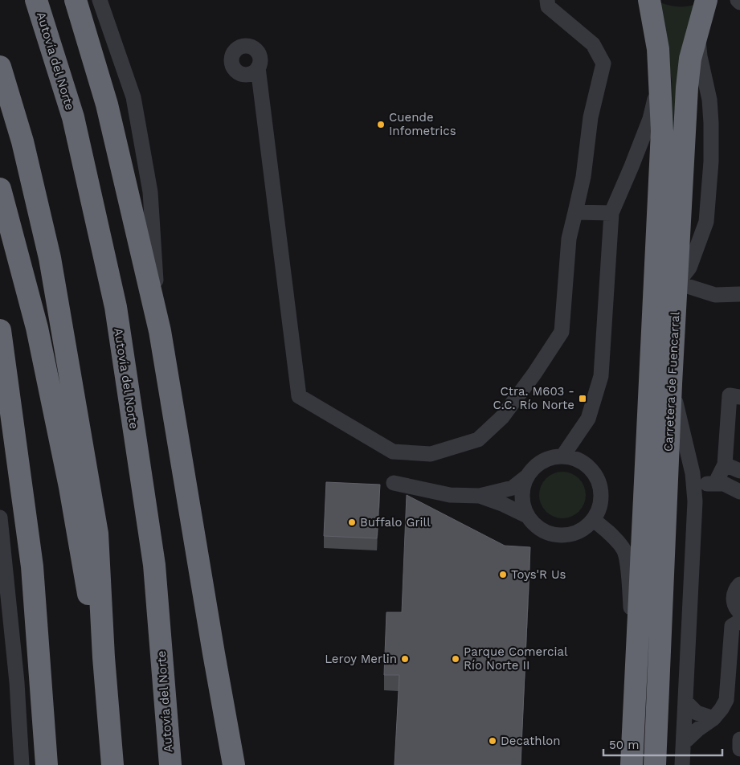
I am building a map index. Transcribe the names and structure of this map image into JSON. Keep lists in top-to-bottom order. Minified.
{"streets":{"highway":["Autovía del Norte","Carretera de Fuencarral"]},"places":{"other":["Cuende Infometrics","Buffalo Grill","Toys'R Us","Leroy Merlin","Parque Comercial Río Norte II","Decathlon"],"transit":["Ctra. M603 - C.C. Río Norte"]},"scale_bar":"50 m"}
